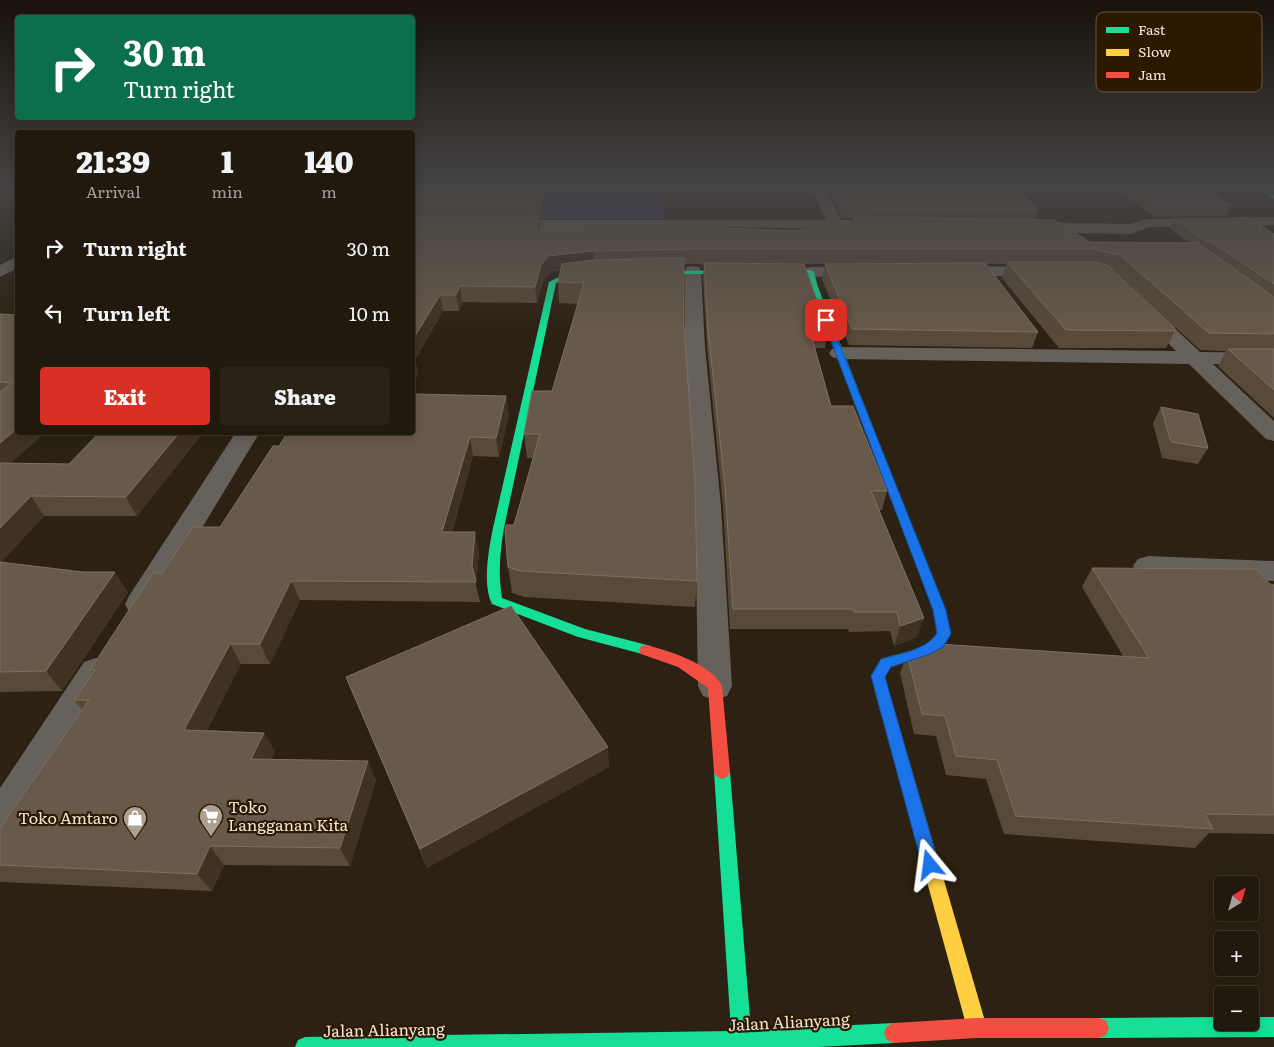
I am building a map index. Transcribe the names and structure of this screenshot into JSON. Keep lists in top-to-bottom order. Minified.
{"streets":{"street":["Jalan Alianyang"]},"places":{"supermarket":["Toko Langganan Kita"],"shop":["Toko Amtaro"]},"legend":["Fast","Slow","Jam"],"north":"top right","page":{"turn":["30 m","Turn right"],"eta":["21:39","Arrival","1","min","140","m"],"list":[{"name":"Turn right","value":"30 m"},{"name":"Turn left","value":"10 m"}],"buttons":["Exit","Share"],"map_buttons":["+","−"]}}
